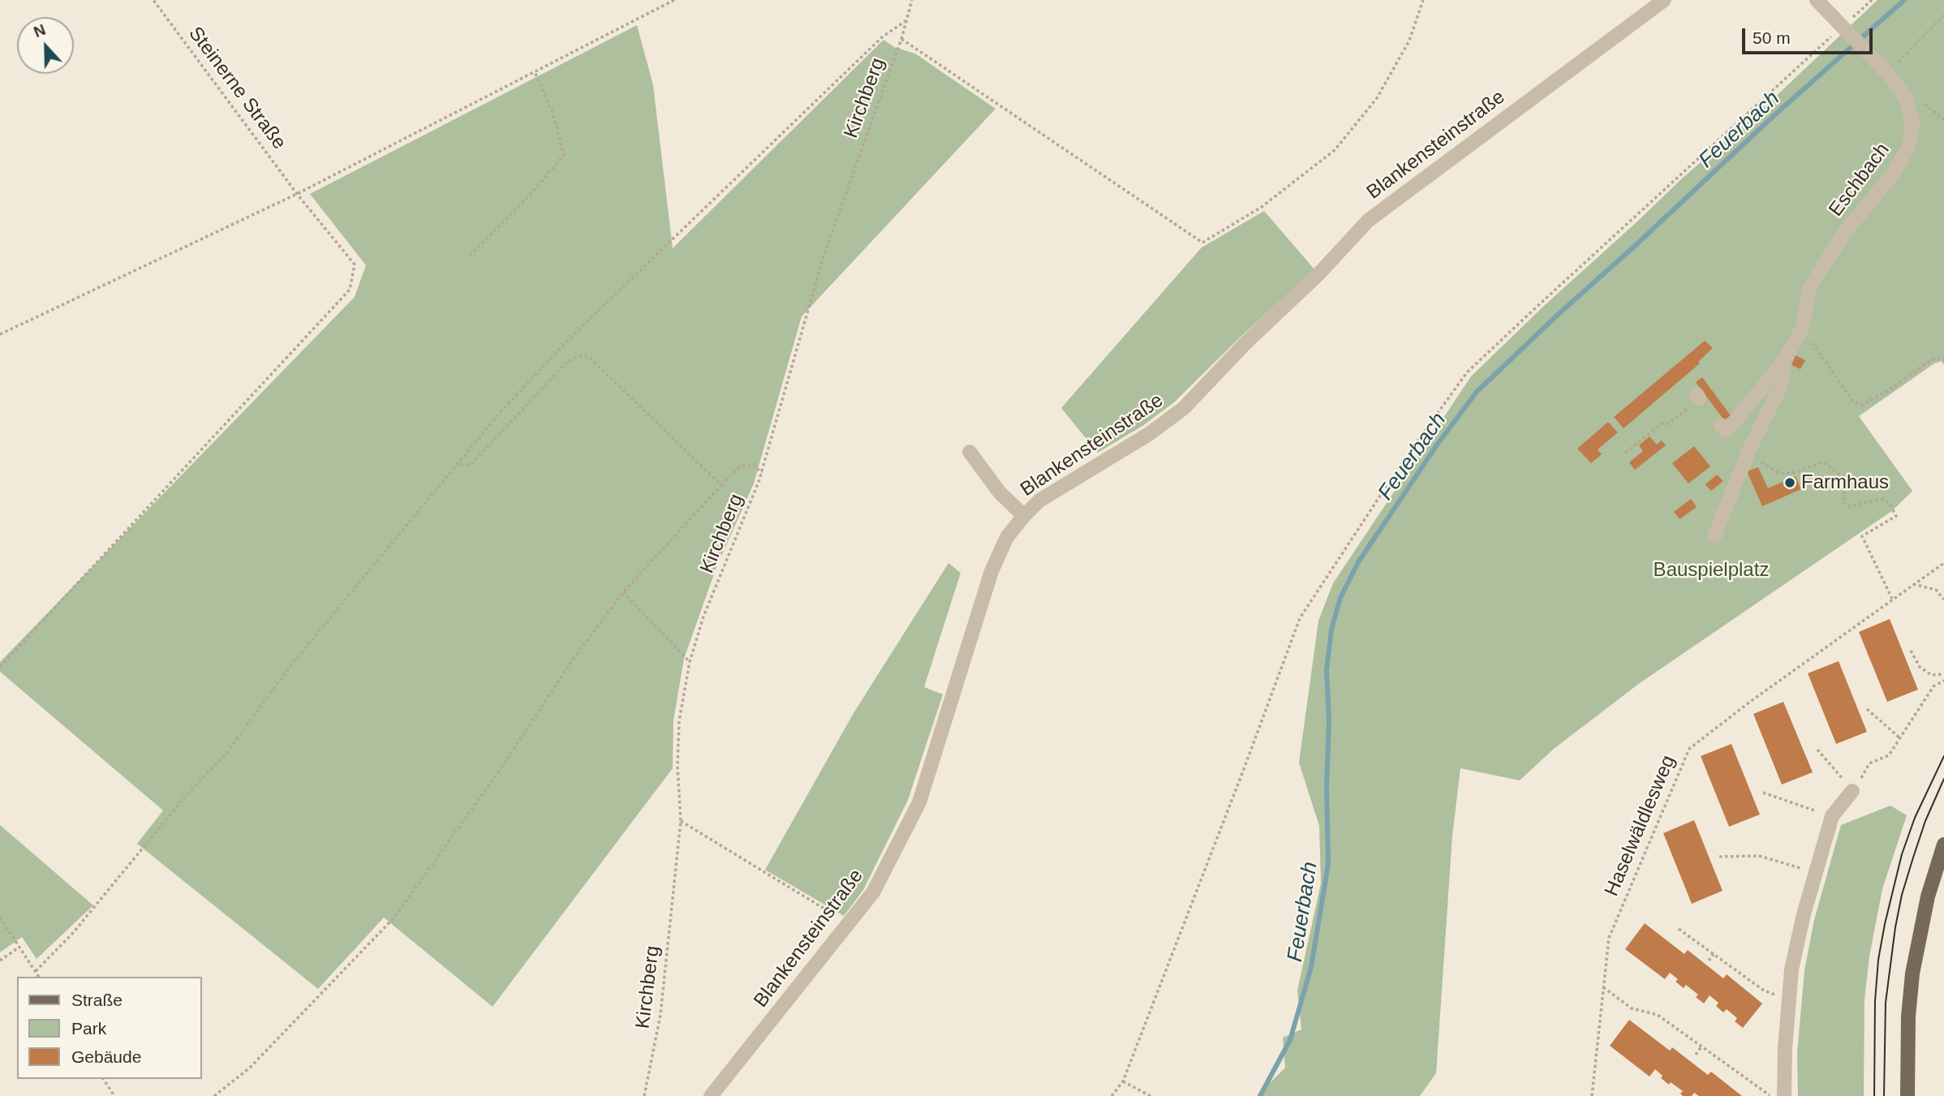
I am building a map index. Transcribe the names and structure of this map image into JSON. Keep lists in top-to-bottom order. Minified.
{"streets":{"street":["Blankensteinstraße","Eschbach"],"path":["Steinerne Straße","Kirchberg","Haselwäldlesweg"]},"water":["Feuerbach"],"parks":["Bauspielplatz"],"places":["Farmhaus"],"legend":["Straße","Park","Gebäude"],"scale_bar":"50 m","north":"top"}
